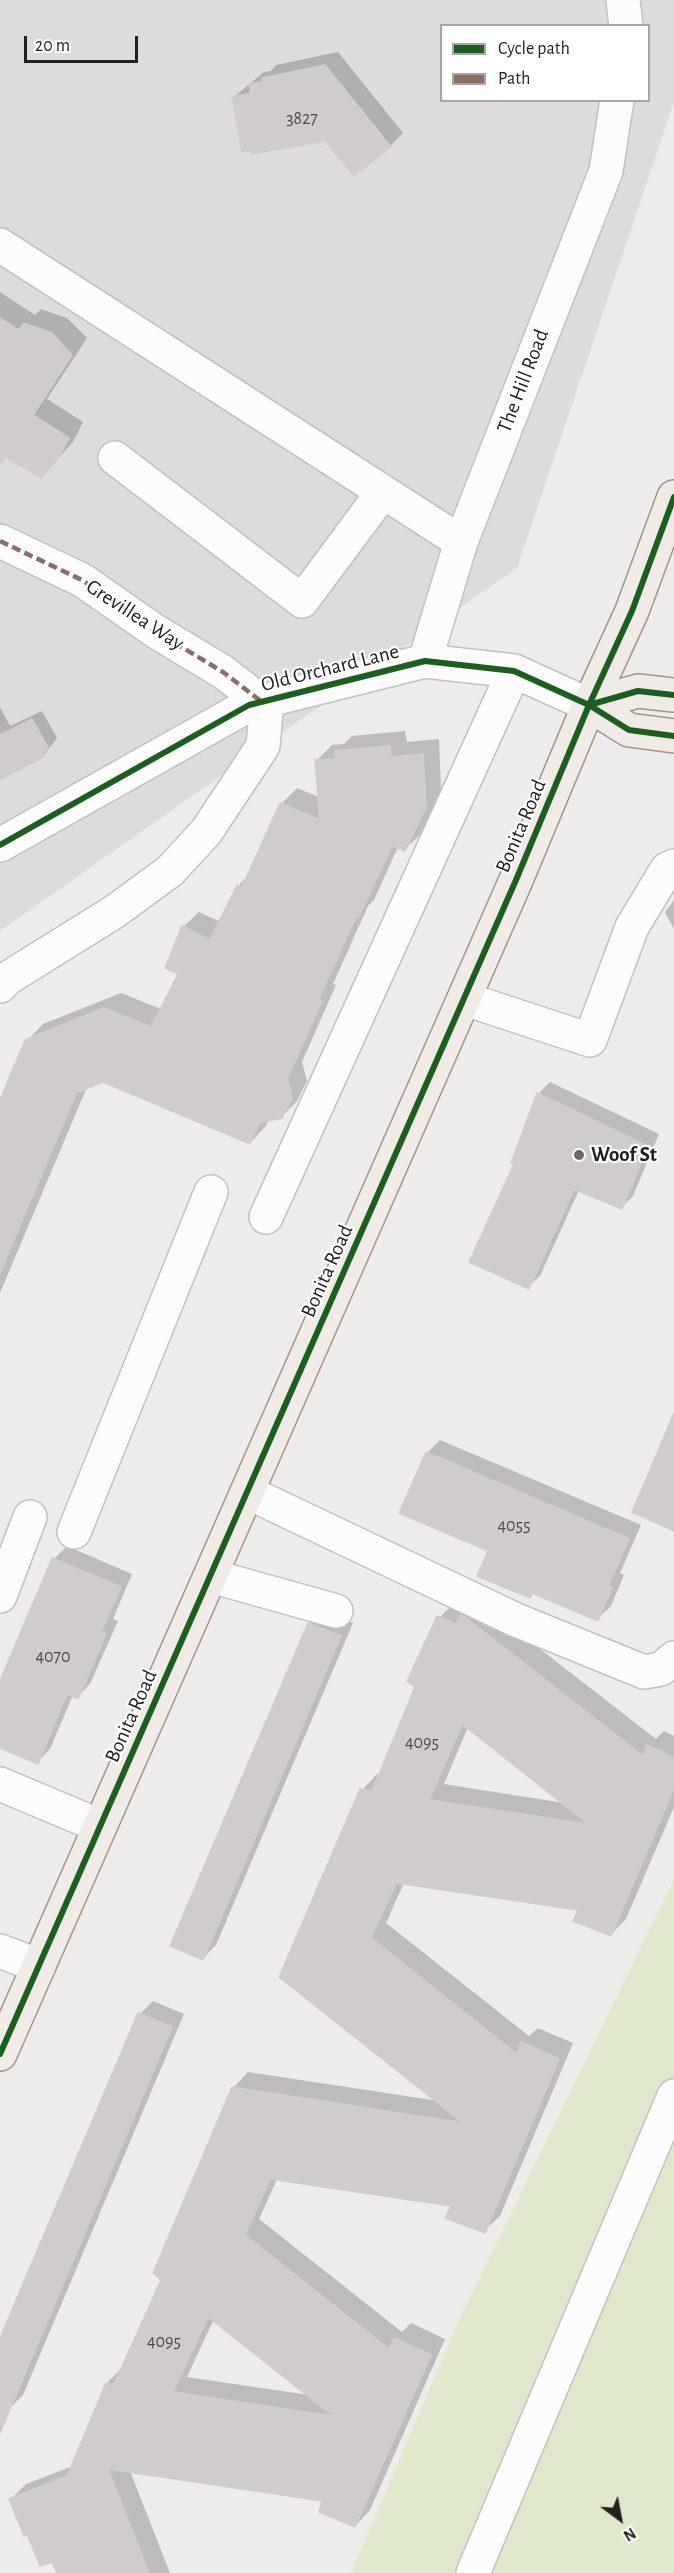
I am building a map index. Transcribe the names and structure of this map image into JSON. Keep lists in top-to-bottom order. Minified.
{"streets":{"main road":["Bonita Road"],"street":["The Hill Road","Grevillea Way","Old Orchard Lane"]},"crossings":[["The Hill Road","Old Orchard Lane"],["Grevillea Way","Old Orchard Lane"],["Old Orchard Lane","Bonita Road"]],"places":["Woof St"],"house_numbers":["3827","4055","4070","4095","4095"],"legend":["Cycle path","Path"],"scale_bar":"20 m","north":"bottom right"}
